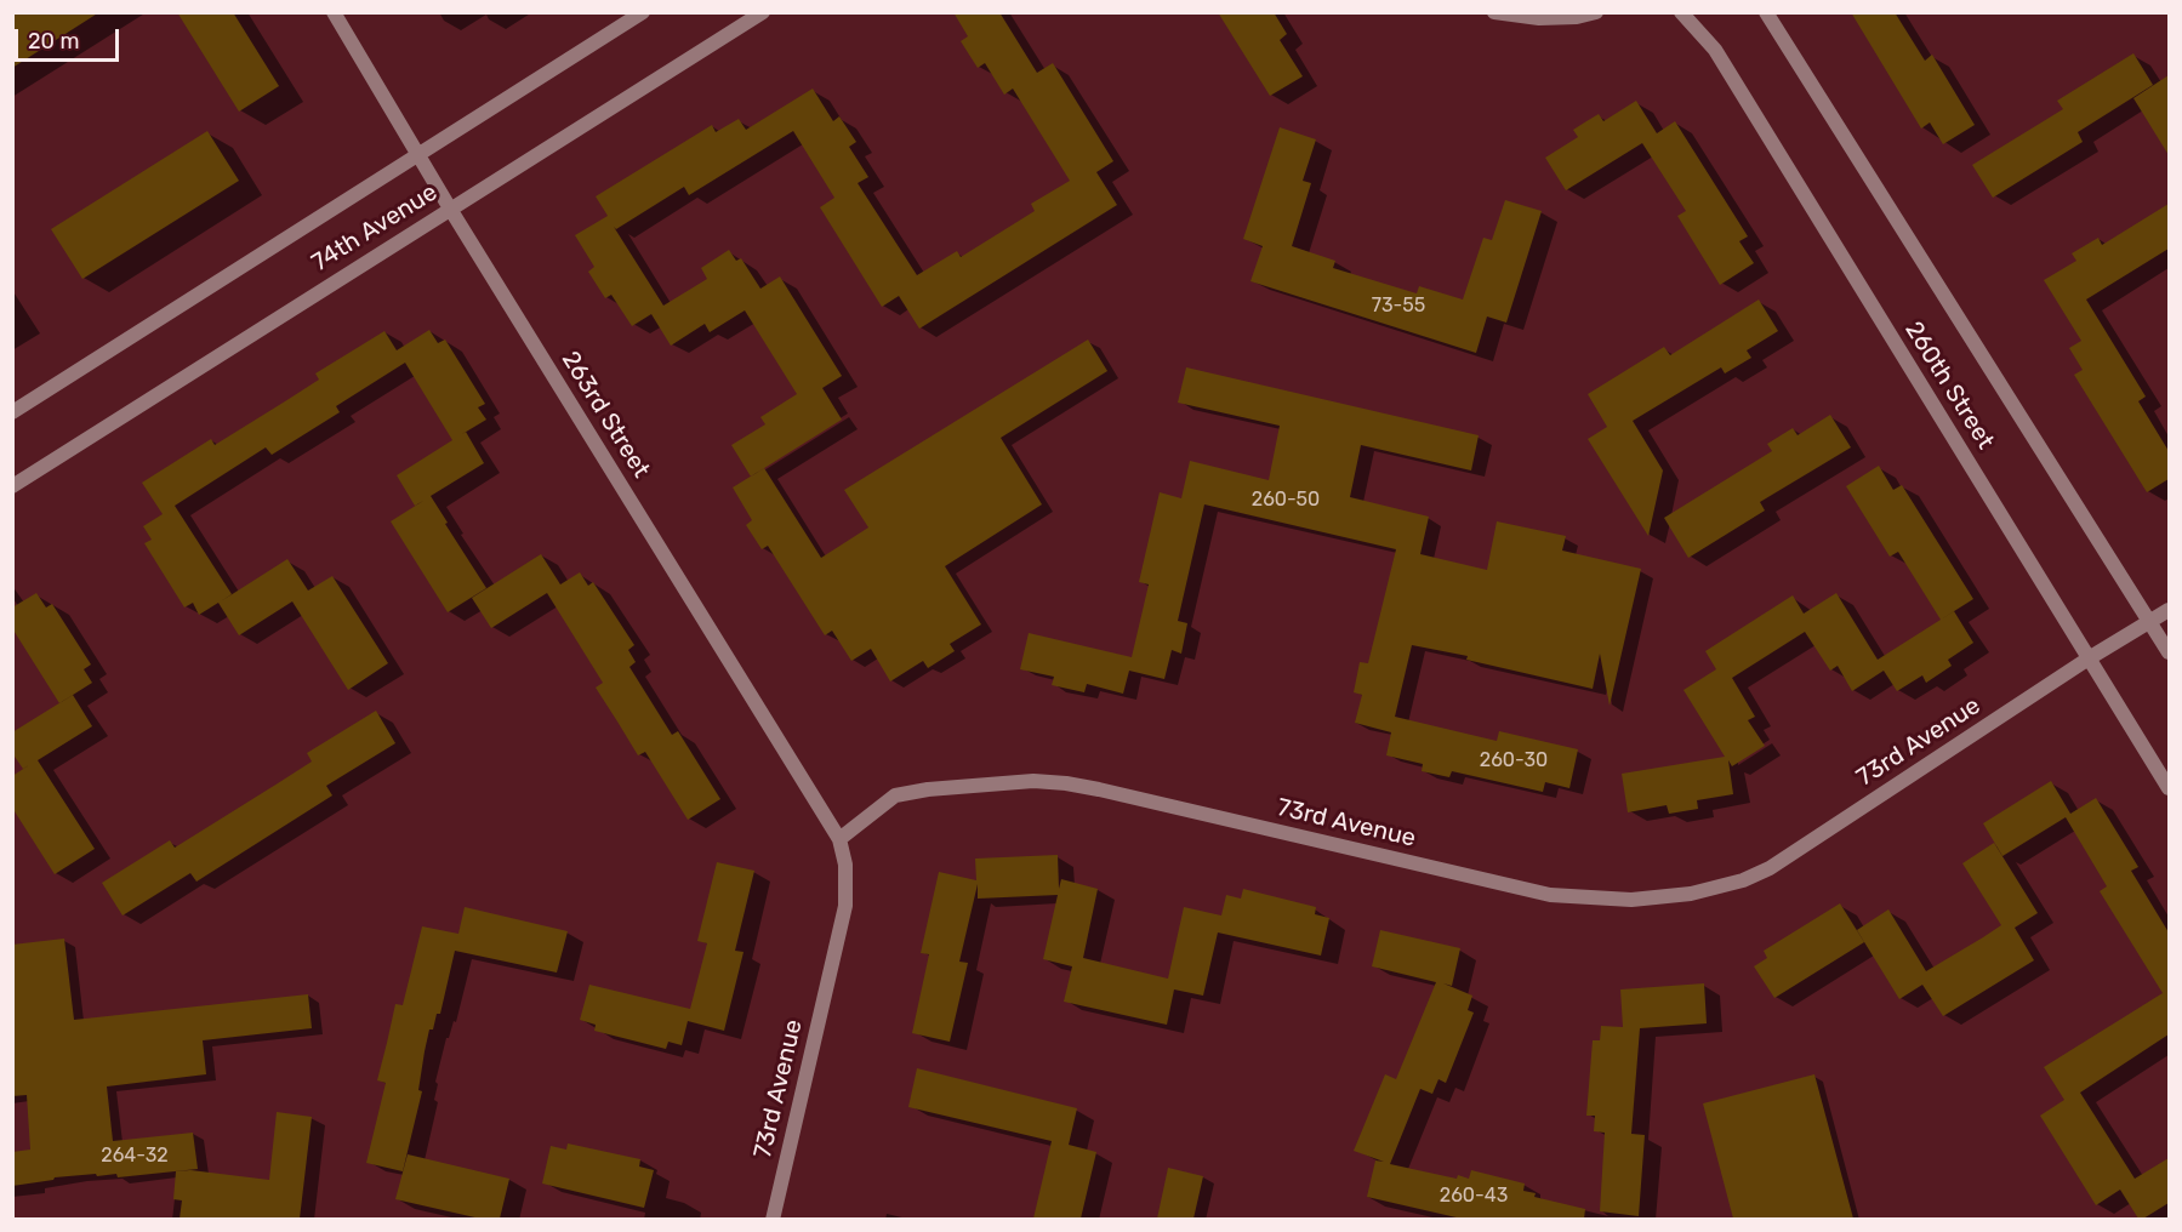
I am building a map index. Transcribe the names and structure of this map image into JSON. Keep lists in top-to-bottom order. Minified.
{"streets":{"street":["74th Avenue","260th Street","263rd Street","73rd Avenue"]},"crossings":[["74th Avenue","263rd Street"],["260th Street","73rd Avenue"],["263rd Street","73rd Avenue"]],"house_numbers":["73-55","260-50","260-30","264-32","260-43"],"scale_bar":"20 m"}
